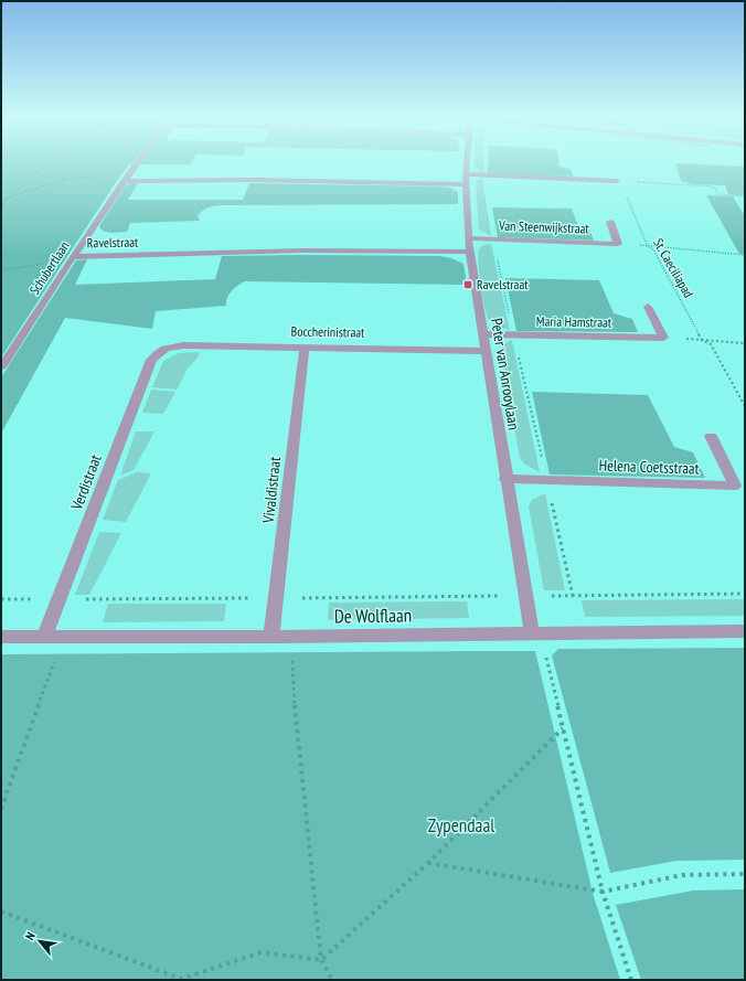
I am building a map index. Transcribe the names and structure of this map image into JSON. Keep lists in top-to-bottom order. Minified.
{"streets":{"street":["Van Steenwijkstraat","Ravelstraat","Schubertlaan","Maria Hamstraat","Boccherinistraat","Peter van Anrooylaan","Helena Coetsstraat","Verdistraat","Vivaldistraat","De Wolflaan"],"path":["St. Caeciliapad"]},"crossings":[["Van Steenwijkstraat","Peter van Anrooylaan"],["Ravelstraat","Schubertlaan"],["Ravelstraat","Peter van Anrooylaan"],["Maria Hamstraat","Peter van Anrooylaan"],["Boccherinistraat","Peter van Anrooylaan"],["Boccherinistraat","Verdistraat"],["Boccherinistraat","Vivaldistraat"],["Peter van Anrooylaan","Helena Coetsstraat"],["Peter van Anrooylaan","De Wolflaan"],["Verdistraat","De Wolflaan"],["Vivaldistraat","De Wolflaan"]],"parks":["Zypendaal"],"places":{"transit":["Ravelstraat"]},"north":"top left"}
